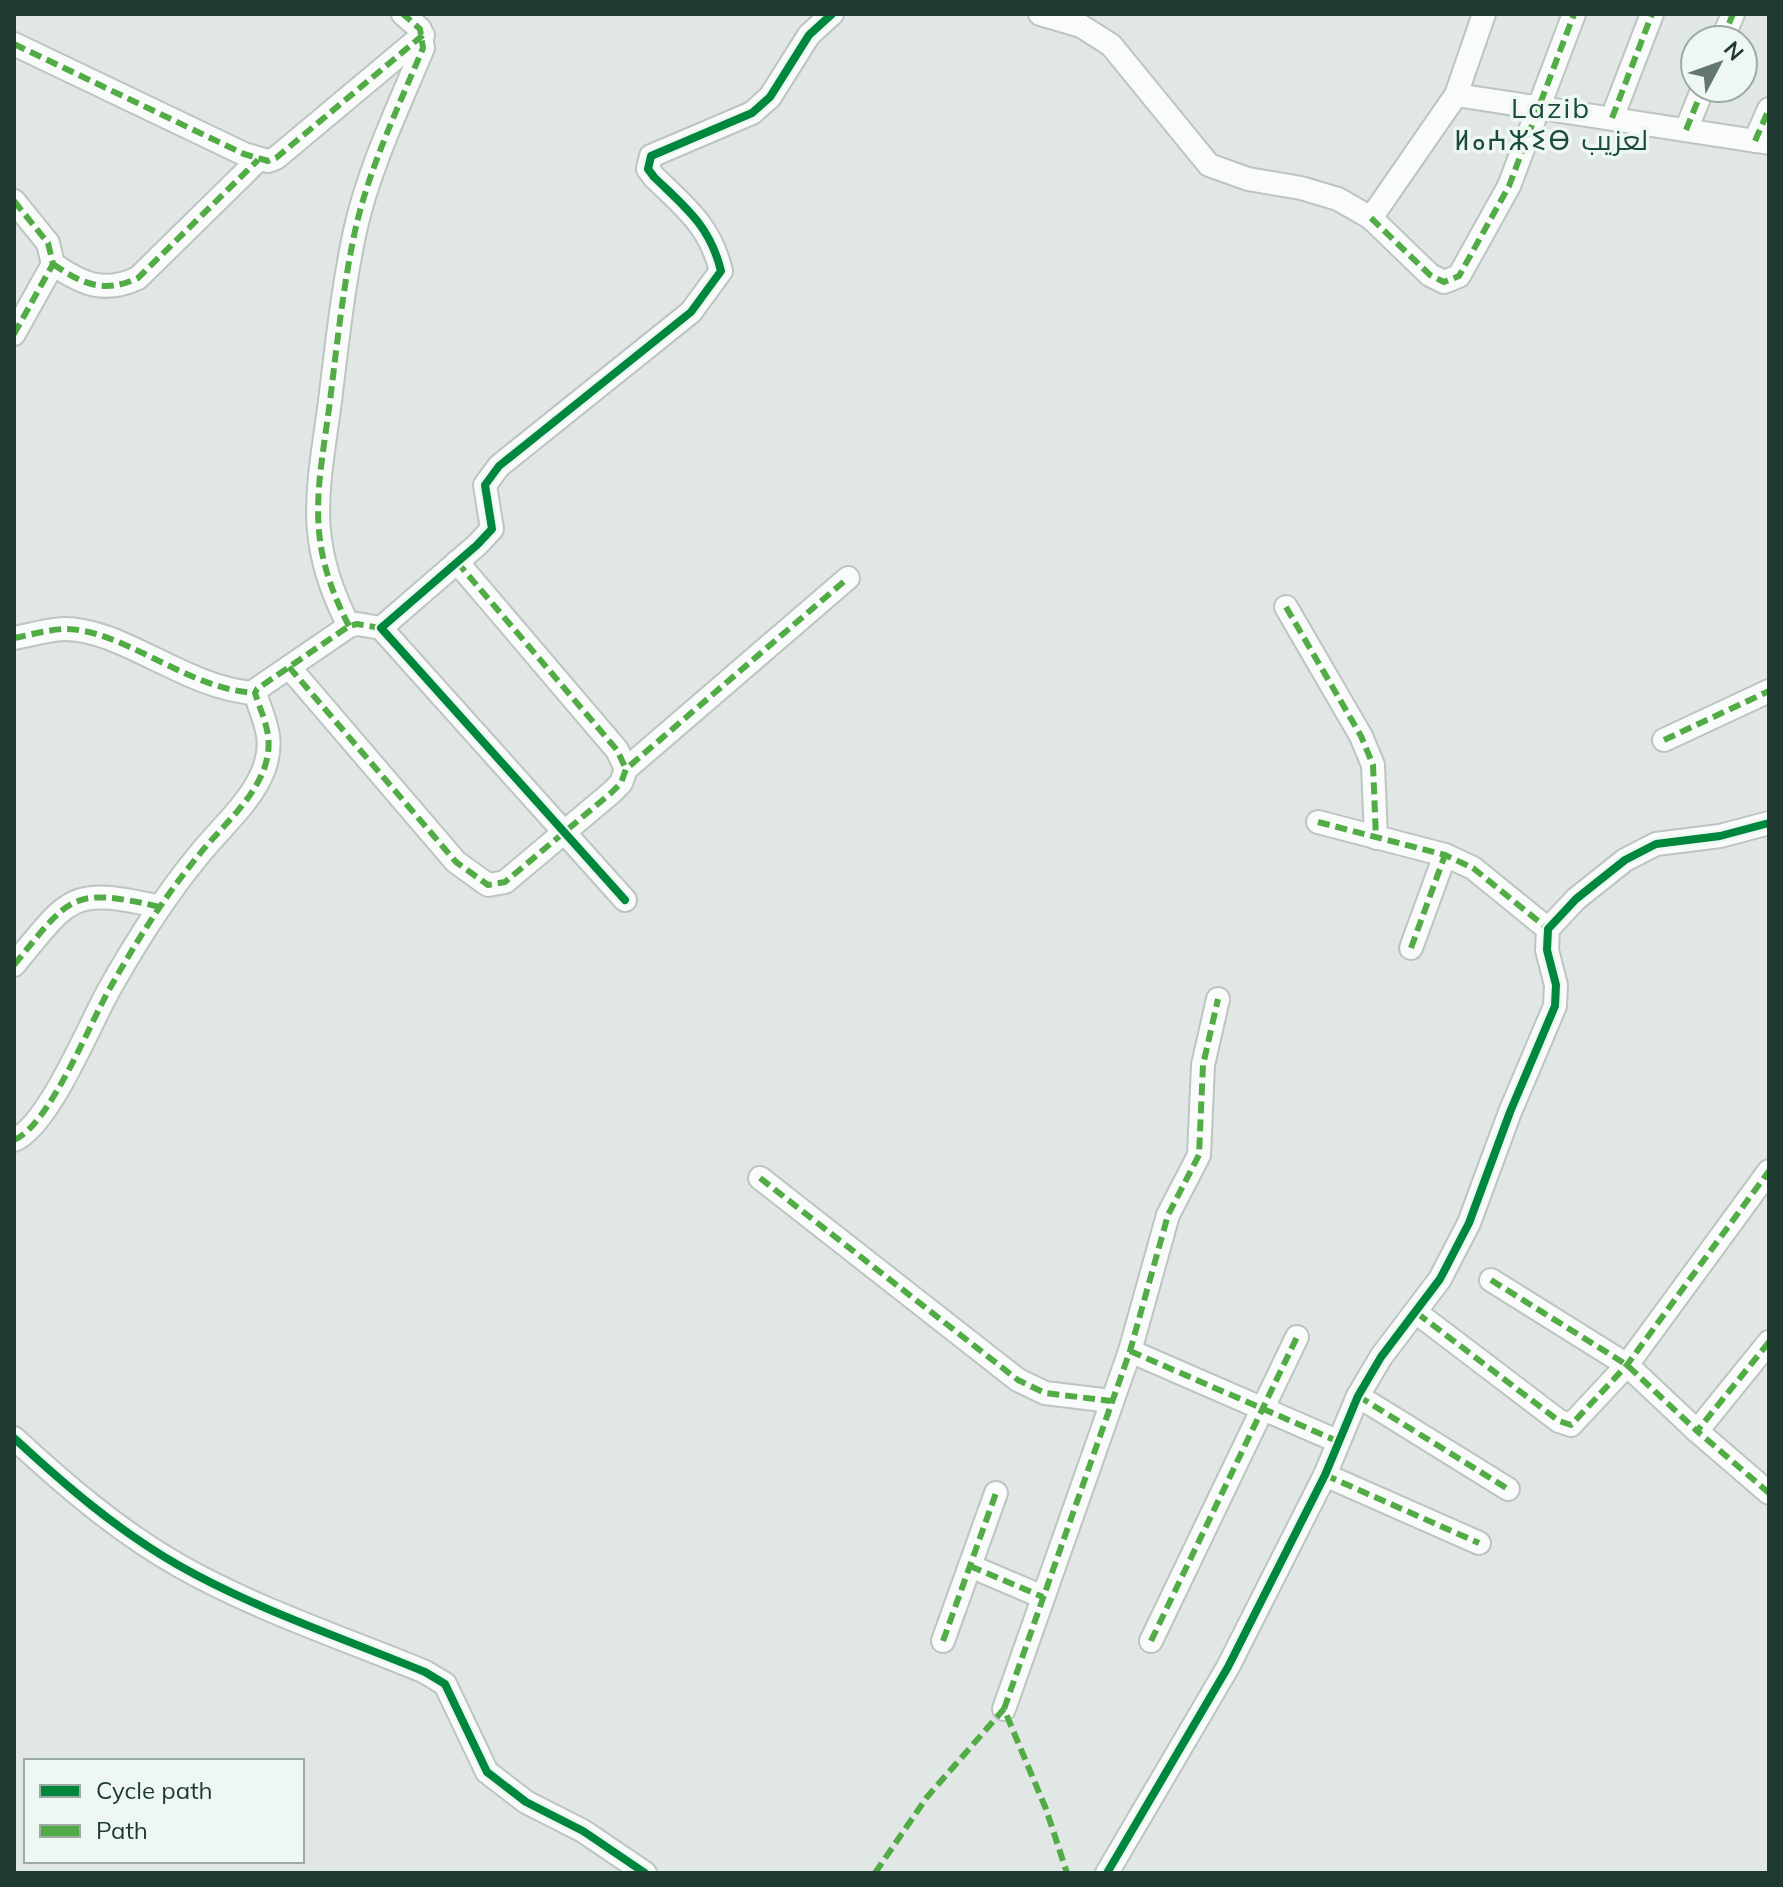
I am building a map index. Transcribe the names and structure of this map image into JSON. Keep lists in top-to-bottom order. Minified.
{"districts":["Lazib ⵍⴰⵄⵣⵉⴱ لعزيب"],"legend":["Cycle path","Path"],"north":"top right"}
